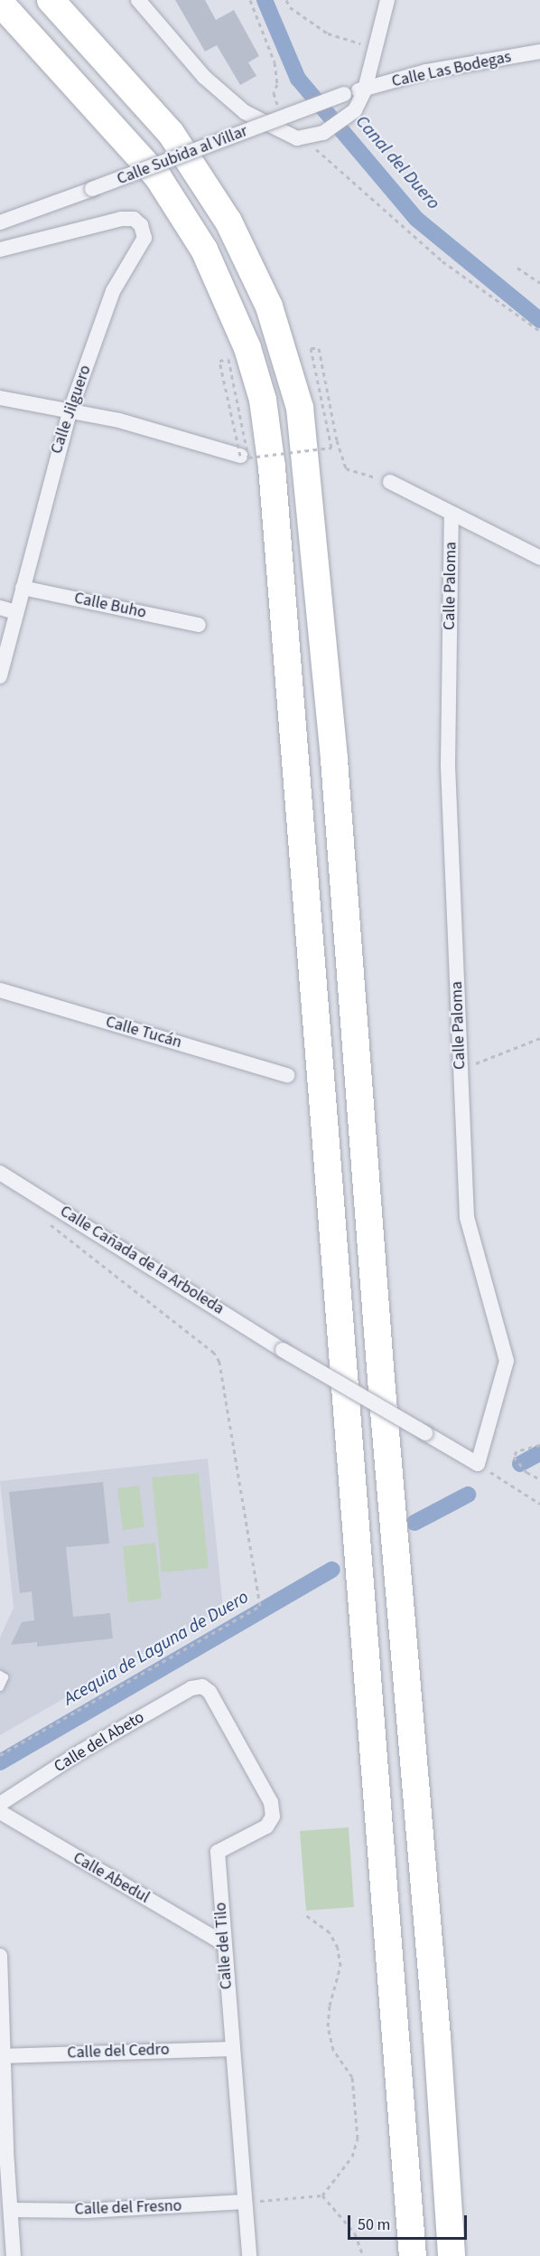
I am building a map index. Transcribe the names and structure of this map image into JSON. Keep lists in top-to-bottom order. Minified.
{"streets":{"street":["Calle Las Bodegas","Calle Subida al Villar","Calle Jilguero","Calle Paloma","Calle Buho","Calle Tucán","Calle Cañada de la Arboleda","Calle del Abeto","Calle Abedul","Calle del Tilo","Calle del Cedro","Calle del Fresno"]},"crossings":[["Calle Las Bodegas","Calle Subida al Villar"],["Calle Jilguero","Calle Buho"],["Calle Paloma","Calle Cañada de la Arboleda"],["Calle del Abeto","Calle del Tilo"],["Calle Abedul","Calle del Tilo"],["Calle del Tilo","Calle del Cedro"],["Calle del Tilo","Calle del Fresno"]],"water":["Canal del Duero","Acequia de Laguna de Duero"],"scale_bar":"50 m"}
